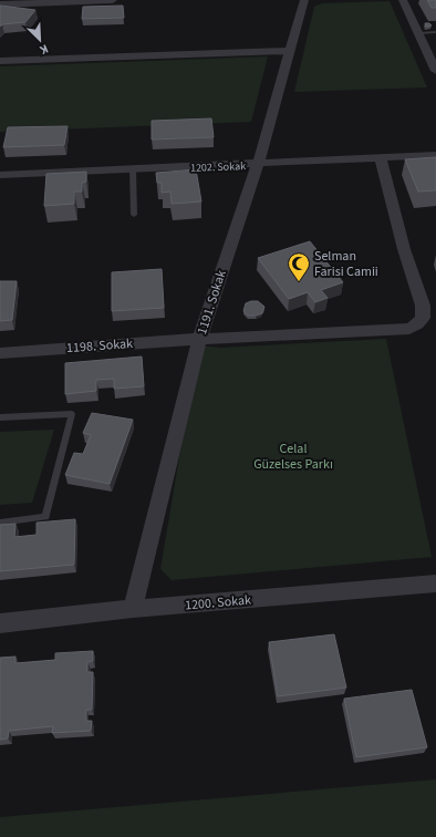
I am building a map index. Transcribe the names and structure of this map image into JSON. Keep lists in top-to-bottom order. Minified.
{"streets":{"street":["1202. Sokak","1191. Sokak","1198. Sokak","1200. Sokak"]},"crossings":[["1202. Sokak","1191. Sokak"],["1202. Sokak","1198. Sokak"],["1191. Sokak","1198. Sokak"],["1191. Sokak","1200. Sokak"]],"parks":["Celal Güzelses Parkı"],"places":{"mosque":["Selman Farisi Camii"]},"north":"bottom right"}
